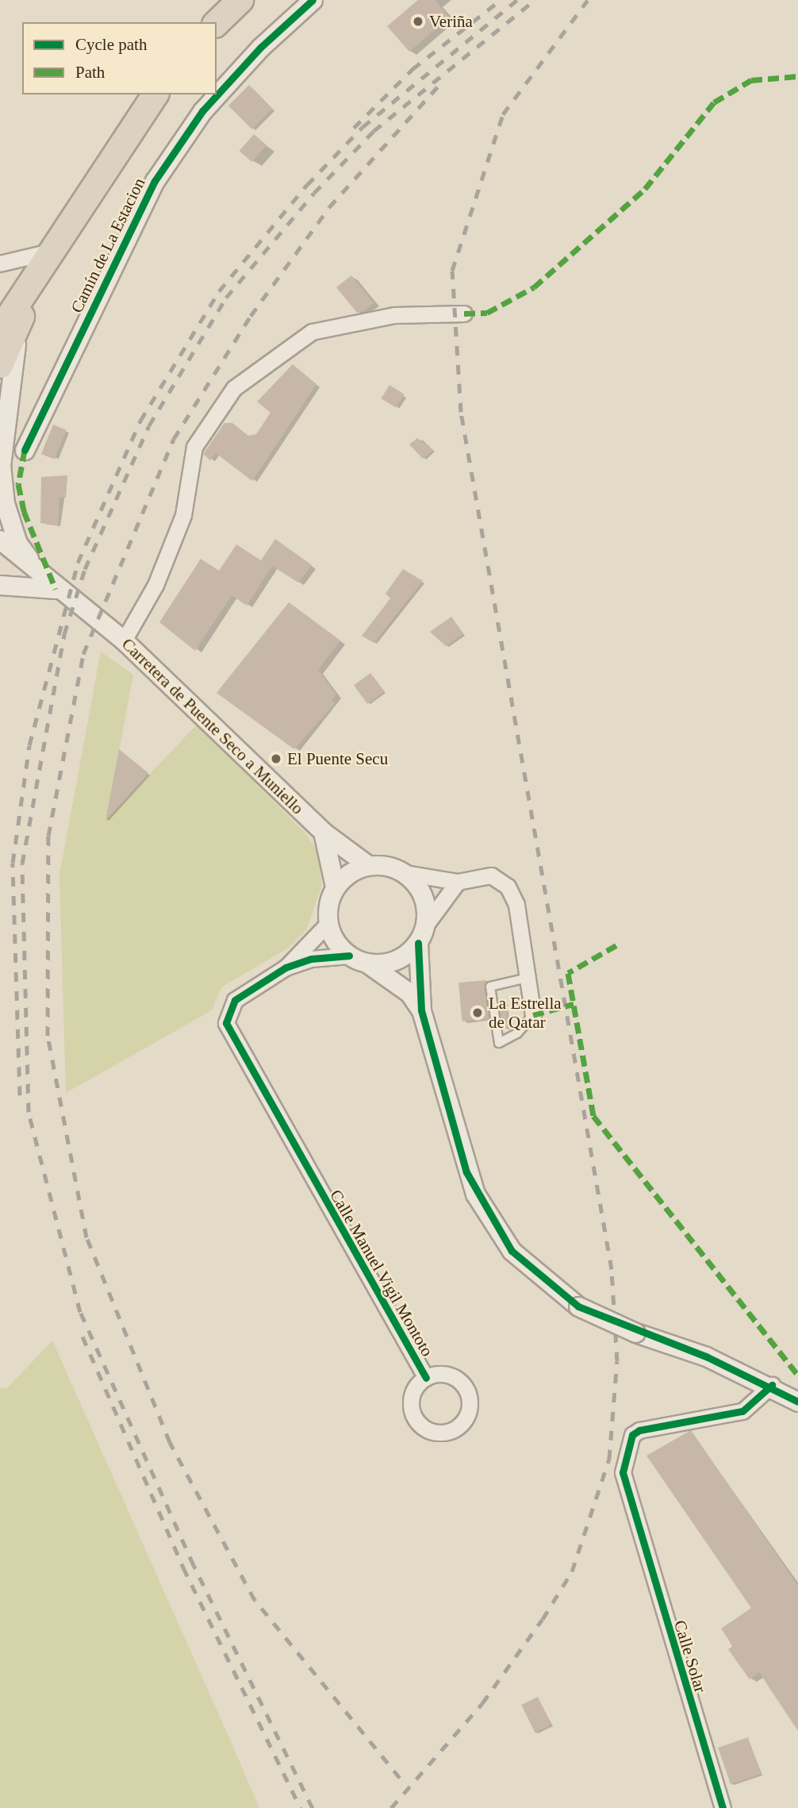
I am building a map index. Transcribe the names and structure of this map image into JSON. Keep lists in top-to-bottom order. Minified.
{"streets":{"street":["Camín de La Estacion","Carretera de Puente Seco a Muniello","Calle Manuel Vigil Montoto","Calle Solar"]},"crossings":[["Carretera de Puente Seco a Muniello","Calle Manuel Vigil Montoto"]],"places":["Veriña","El Puente Secu","La Estrella de Qatar"],"legend":["Cycle path","Path"]}
